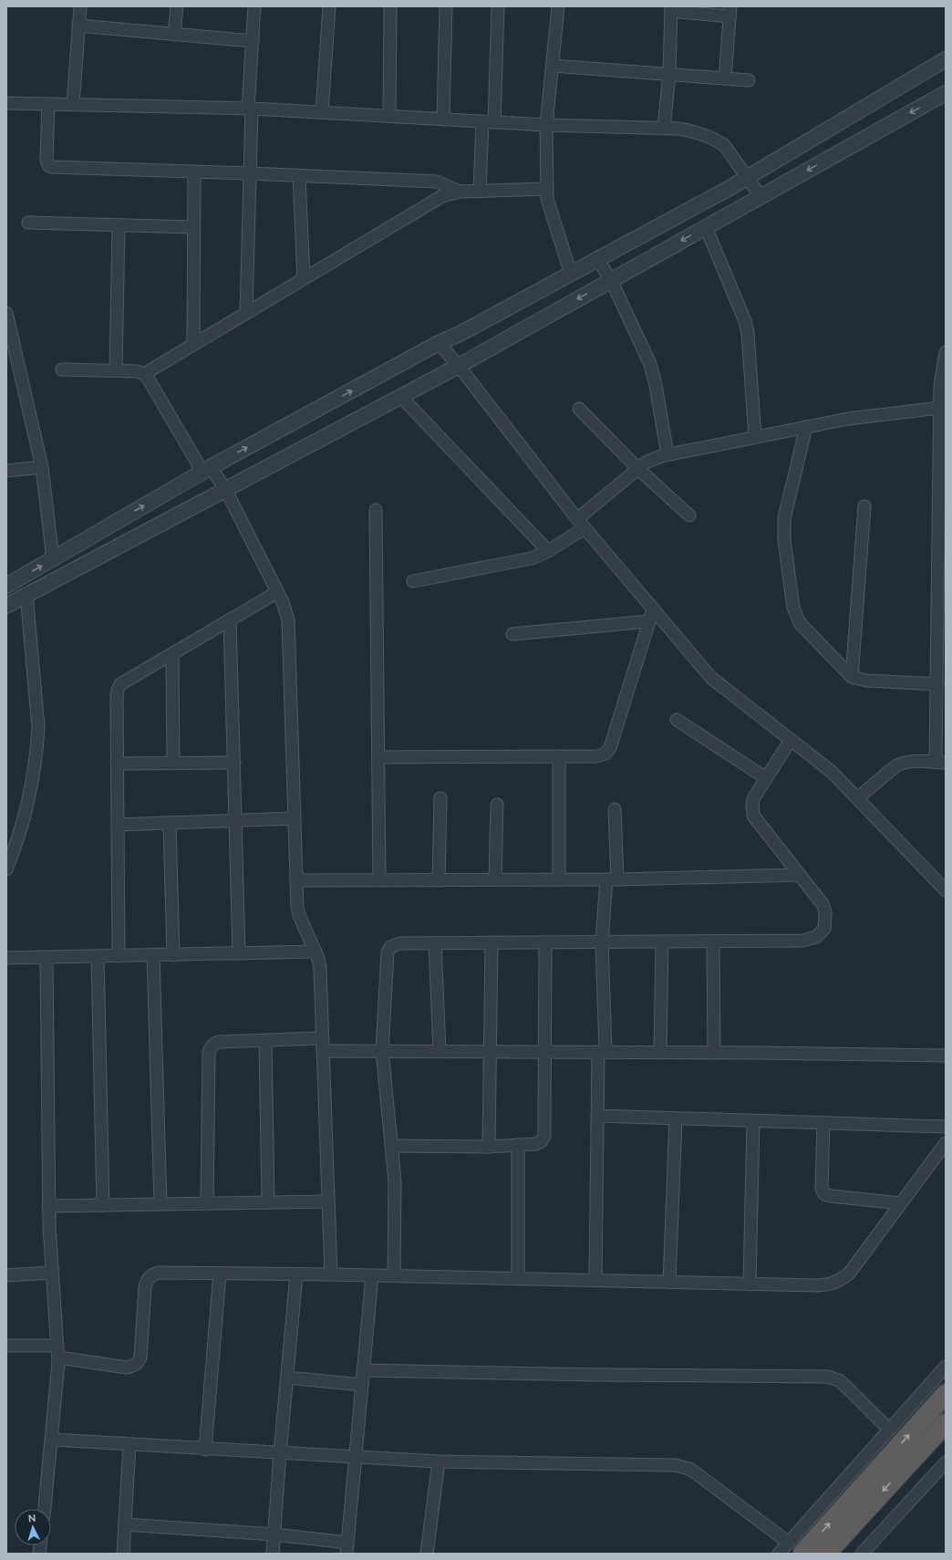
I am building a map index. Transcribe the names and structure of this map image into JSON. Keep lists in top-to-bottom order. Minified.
{"north":"top"}
